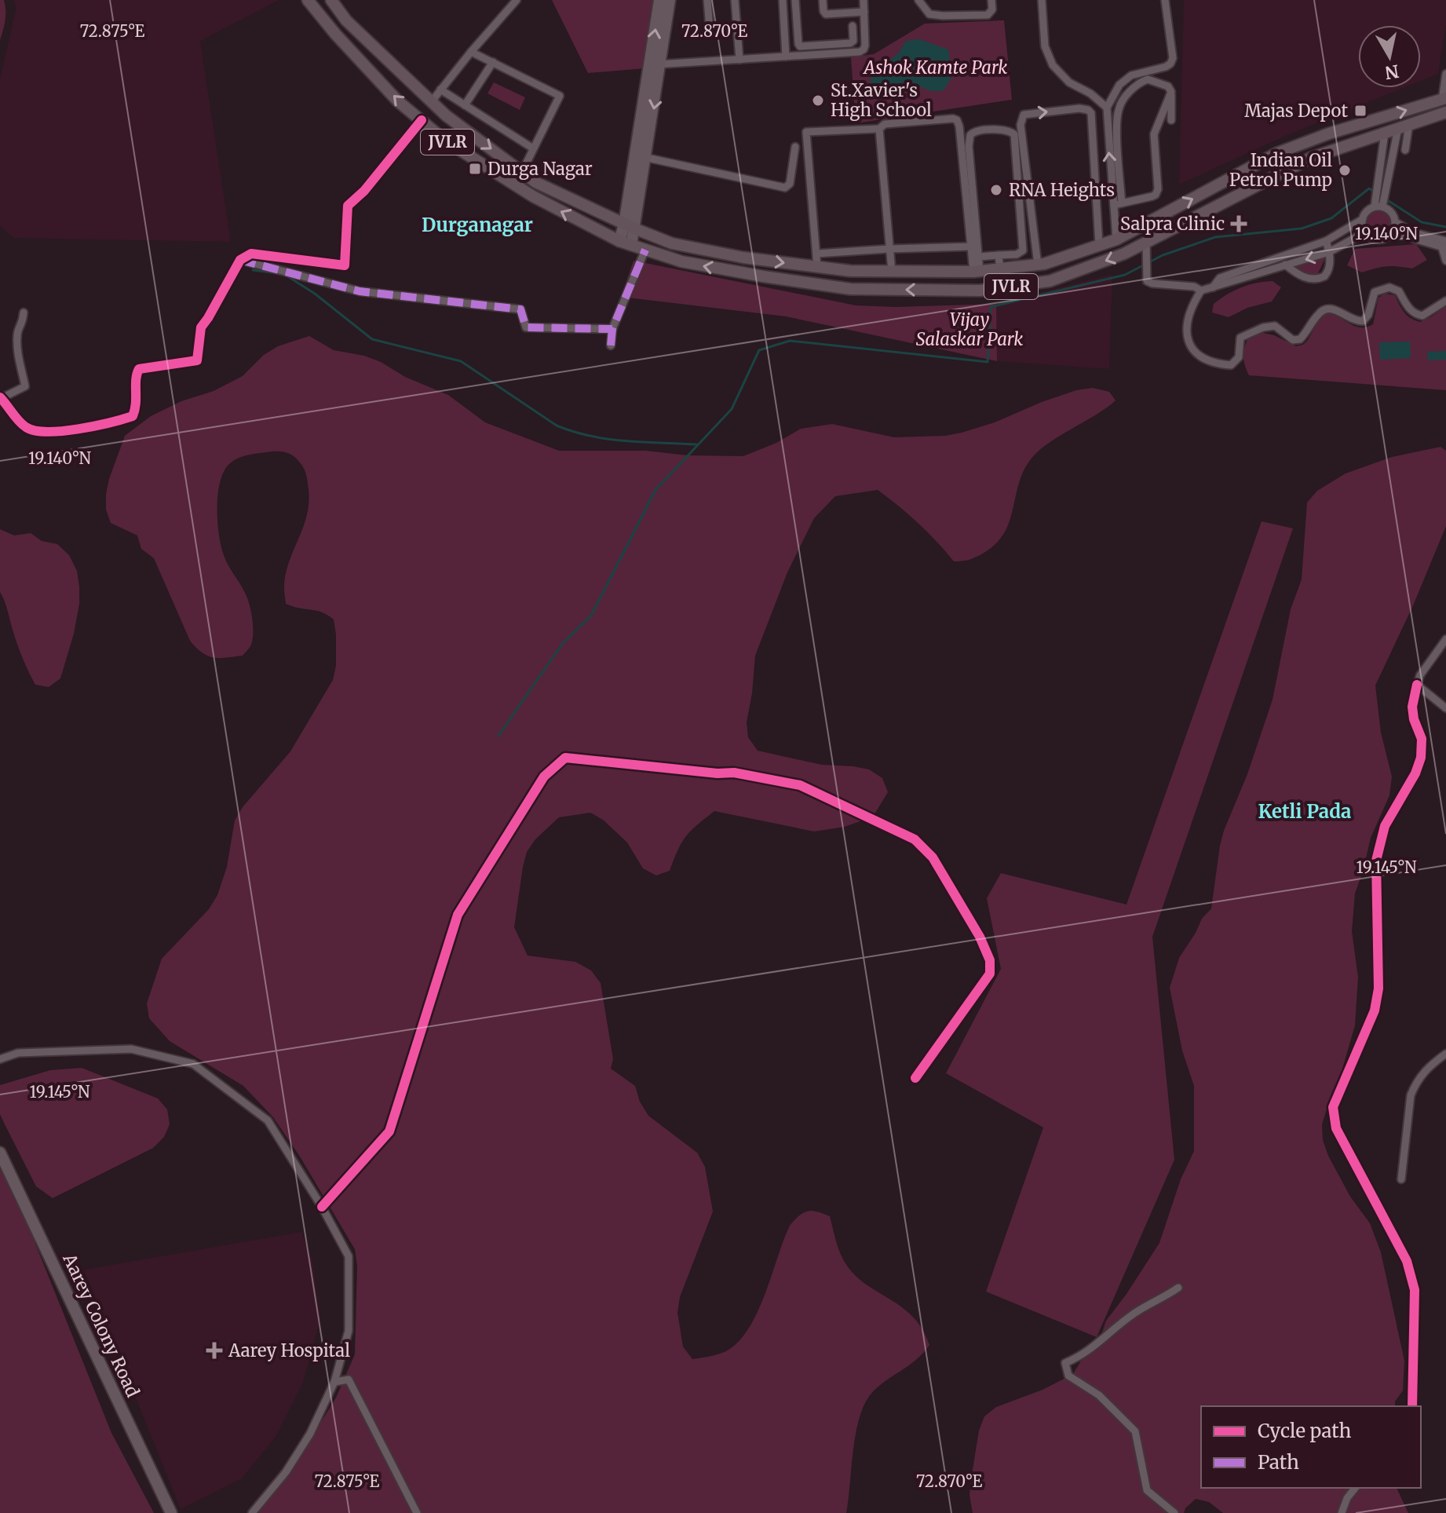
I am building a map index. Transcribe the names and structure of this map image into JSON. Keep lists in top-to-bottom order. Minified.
{"streets":{"main road":["JVLR","Aarey Colony Road"]},"districts":["Durganagar","Ketli Pada"],"parks":["Ashok Kamte Park","Vijay Salaskar Park"],"places":{"other":["St.Xavier's High School","Indian Oil Petrol Pump","RNA Heights"],"transit":["Majas Depot","Durga Nagar"],"health":["Salpra Clinic","Aarey Hospital"]},"legend":["Cycle path","Path"],"north":"bottom","coordinates":["72.875°E","72.870°E","19.140°N","19.145°N"]}
